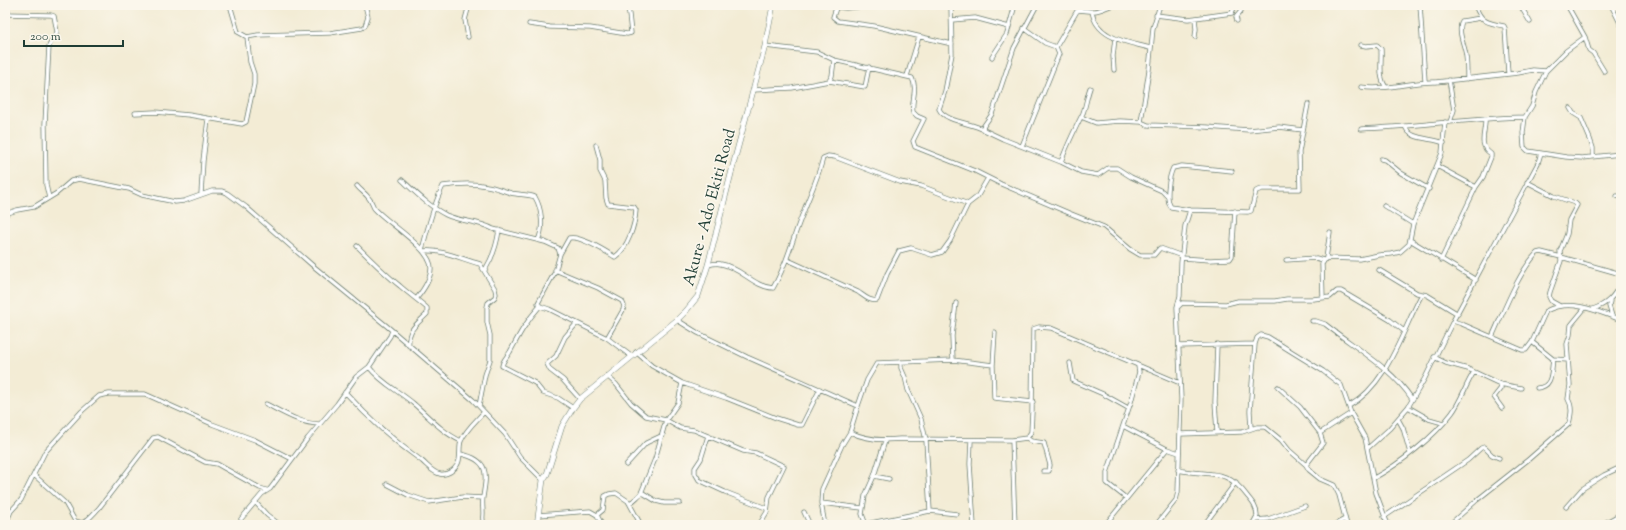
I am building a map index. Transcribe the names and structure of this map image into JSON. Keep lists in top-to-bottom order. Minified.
{"streets":{"main road":["Akure - Ado Ekiti Road"]},"scale_bar":"200 m"}
